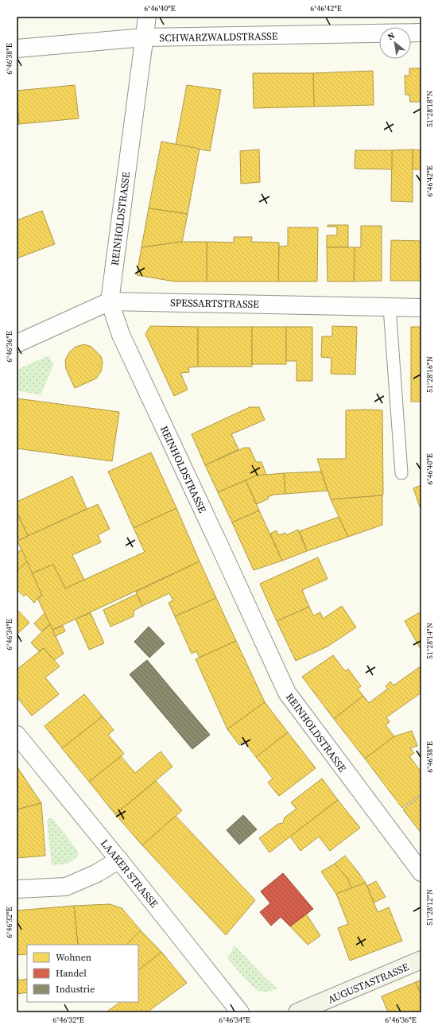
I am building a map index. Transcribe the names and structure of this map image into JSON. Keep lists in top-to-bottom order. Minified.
{"streets":{"main road":["AUGUSTASTRASSE"],"street":["SCHWARZWALDSTRASSE","REINHOLDSTRASSE","SPESSARTSTRASSE","LAAKER STRASSE"]},"crossings":[["SCHWARZWALDSTRASSE","REINHOLDSTRASSE"],["REINHOLDSTRASSE","SPESSARTSTRASSE"]],"legend":["Wohnen","Handel","Industrie"],"north":"top left","coordinates":["6°46'40\"E","6°46'42\"E","6°46'38\"E","51°28'18\"N","6°46'36\"E","51°28'16\"N","6°46'34\"E","51°28'14\"N","51°28'12\"N","6°46'32\"E"]}
